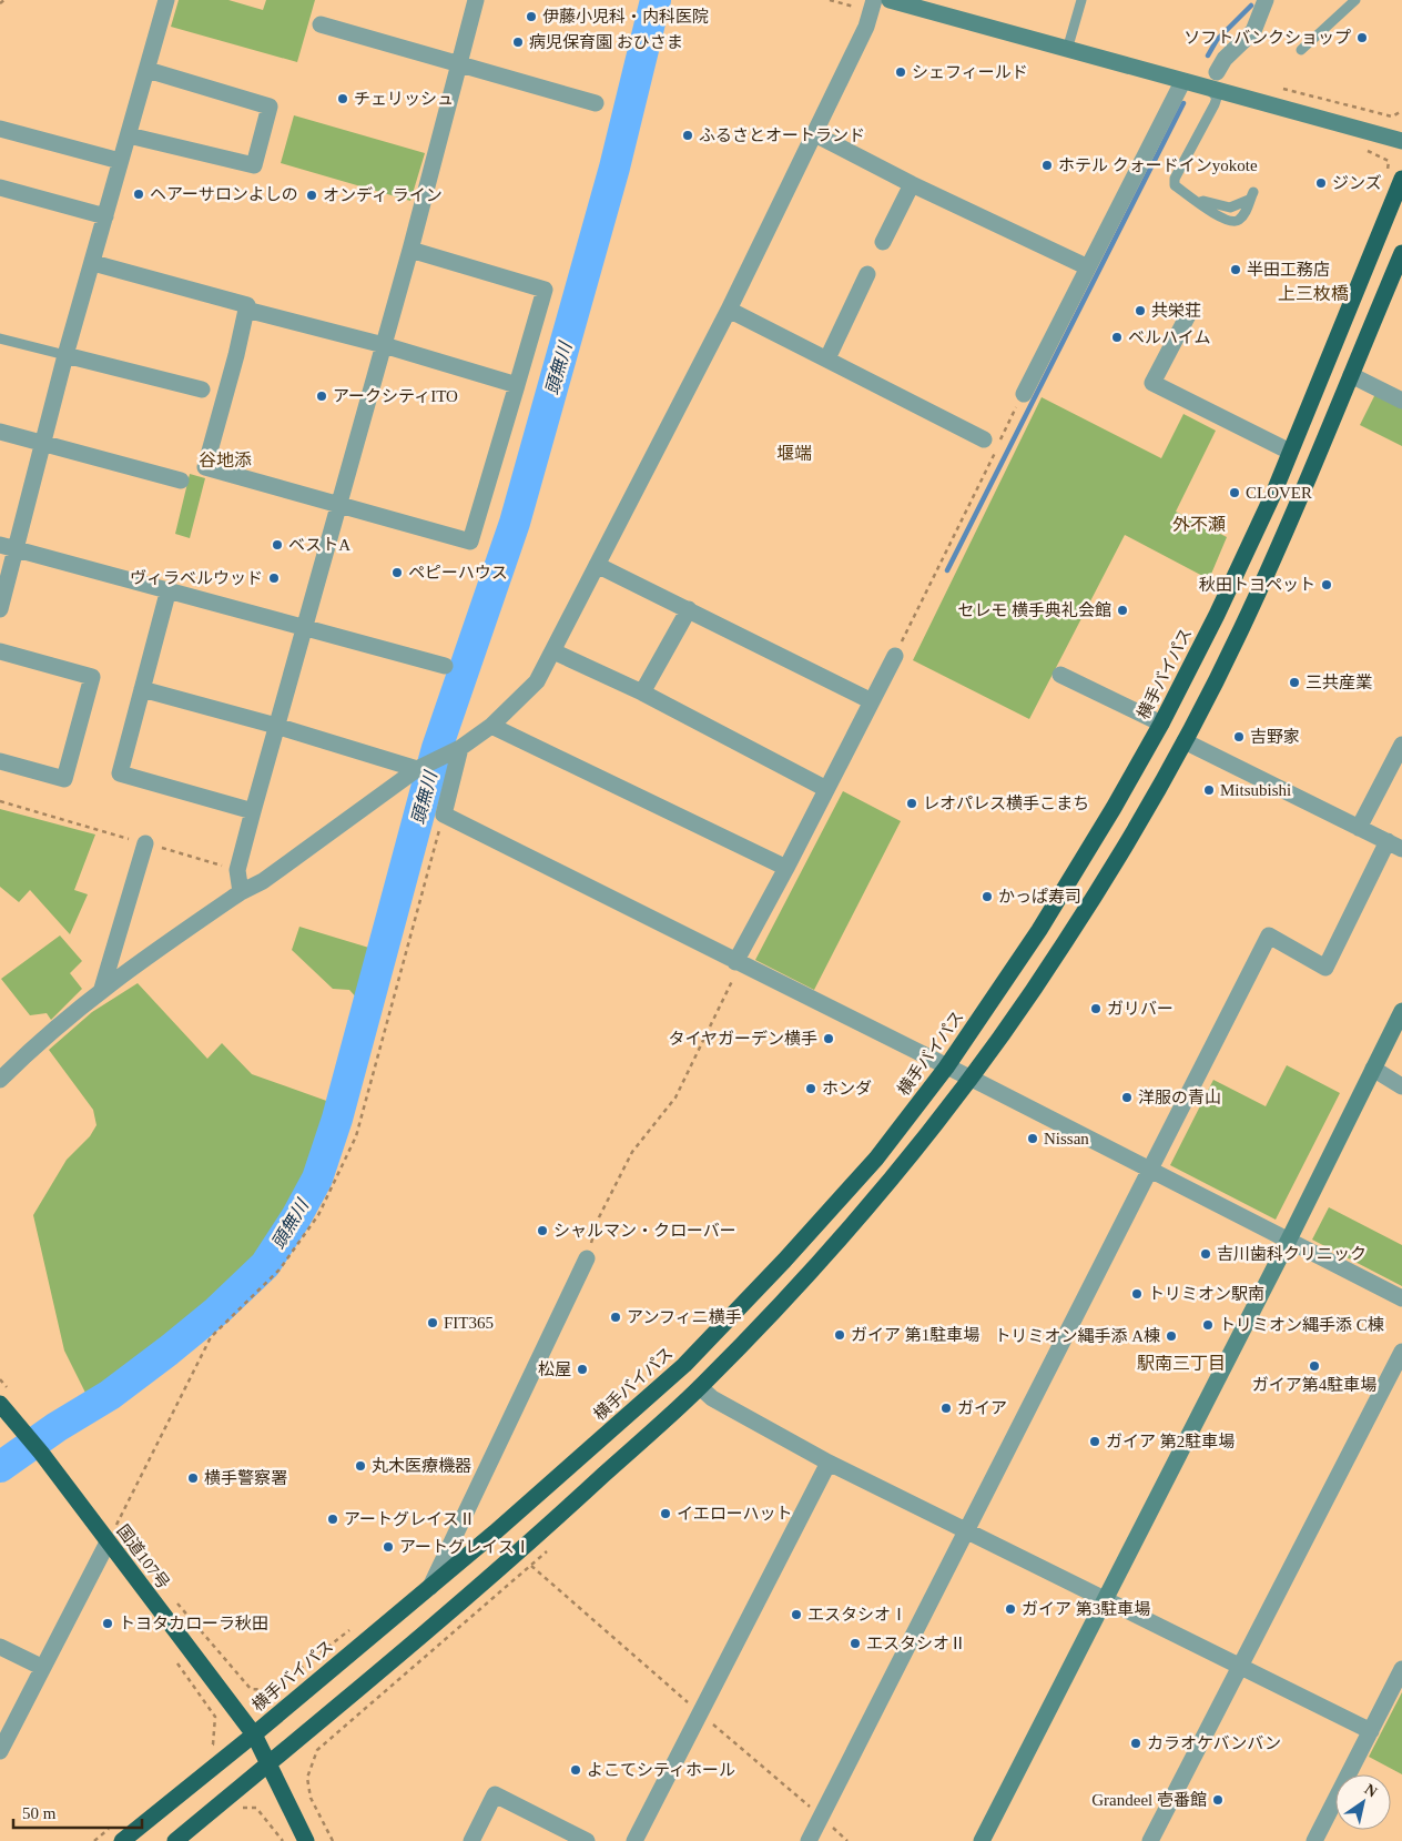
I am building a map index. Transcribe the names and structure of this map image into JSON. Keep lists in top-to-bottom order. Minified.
{"streets":{"highway":["横手バイパス","国道107号"]},"crossings":[["横手バイパス","国道107号"]],"districts":["上三枚橋","堰端","谷地添","外不瀬","駅南三丁目"],"water":["頭無川"],"places":["伊藤小児科・内科医院","ソフトバンクショップ","病児保育園 おひさま","シェフィールド","チェリッシュ","ふるさとオートランド","ホテル クォードインyokote","ジンズ","ヘアーサロンよしの","オンディ ライン","半田工務店","共栄荘","ベルハイム","アークシティITO","CLOVER","ベストA","ペピーハウス","ヴィラベルウッド","秋田トヨペット","セレモ 横手典礼会館","三共産業","吉野家","Mitsubishi","レオパレス横手こまち","かっぱ寿司","ガリバー","タイヤガーデン横手","ホンダ","洋服の青山","Nissan","シャルマン・クローバー","吉川歯科クリニック","トリミオン駅南","アンフィニ横手","FIT365","トリミオン縄手添 C棟","ガイア 第1駐車場","トリミオン縄手添 A棟","ガイア第4駐車場","松屋","ガイア","ガイア 第2駐車場","丸木医療機器","横手警察署","イエローハット","アートグレイスⅡ","アートグレイスⅠ","ガイア 第3駐車場","エスタシオⅠ","トヨタカローラ秋田","エスタシオⅡ","カラオケバンバン","よこてシティホール","Grandeel 壱番館"],"scale_bar":"50 m","north":"top right"}
